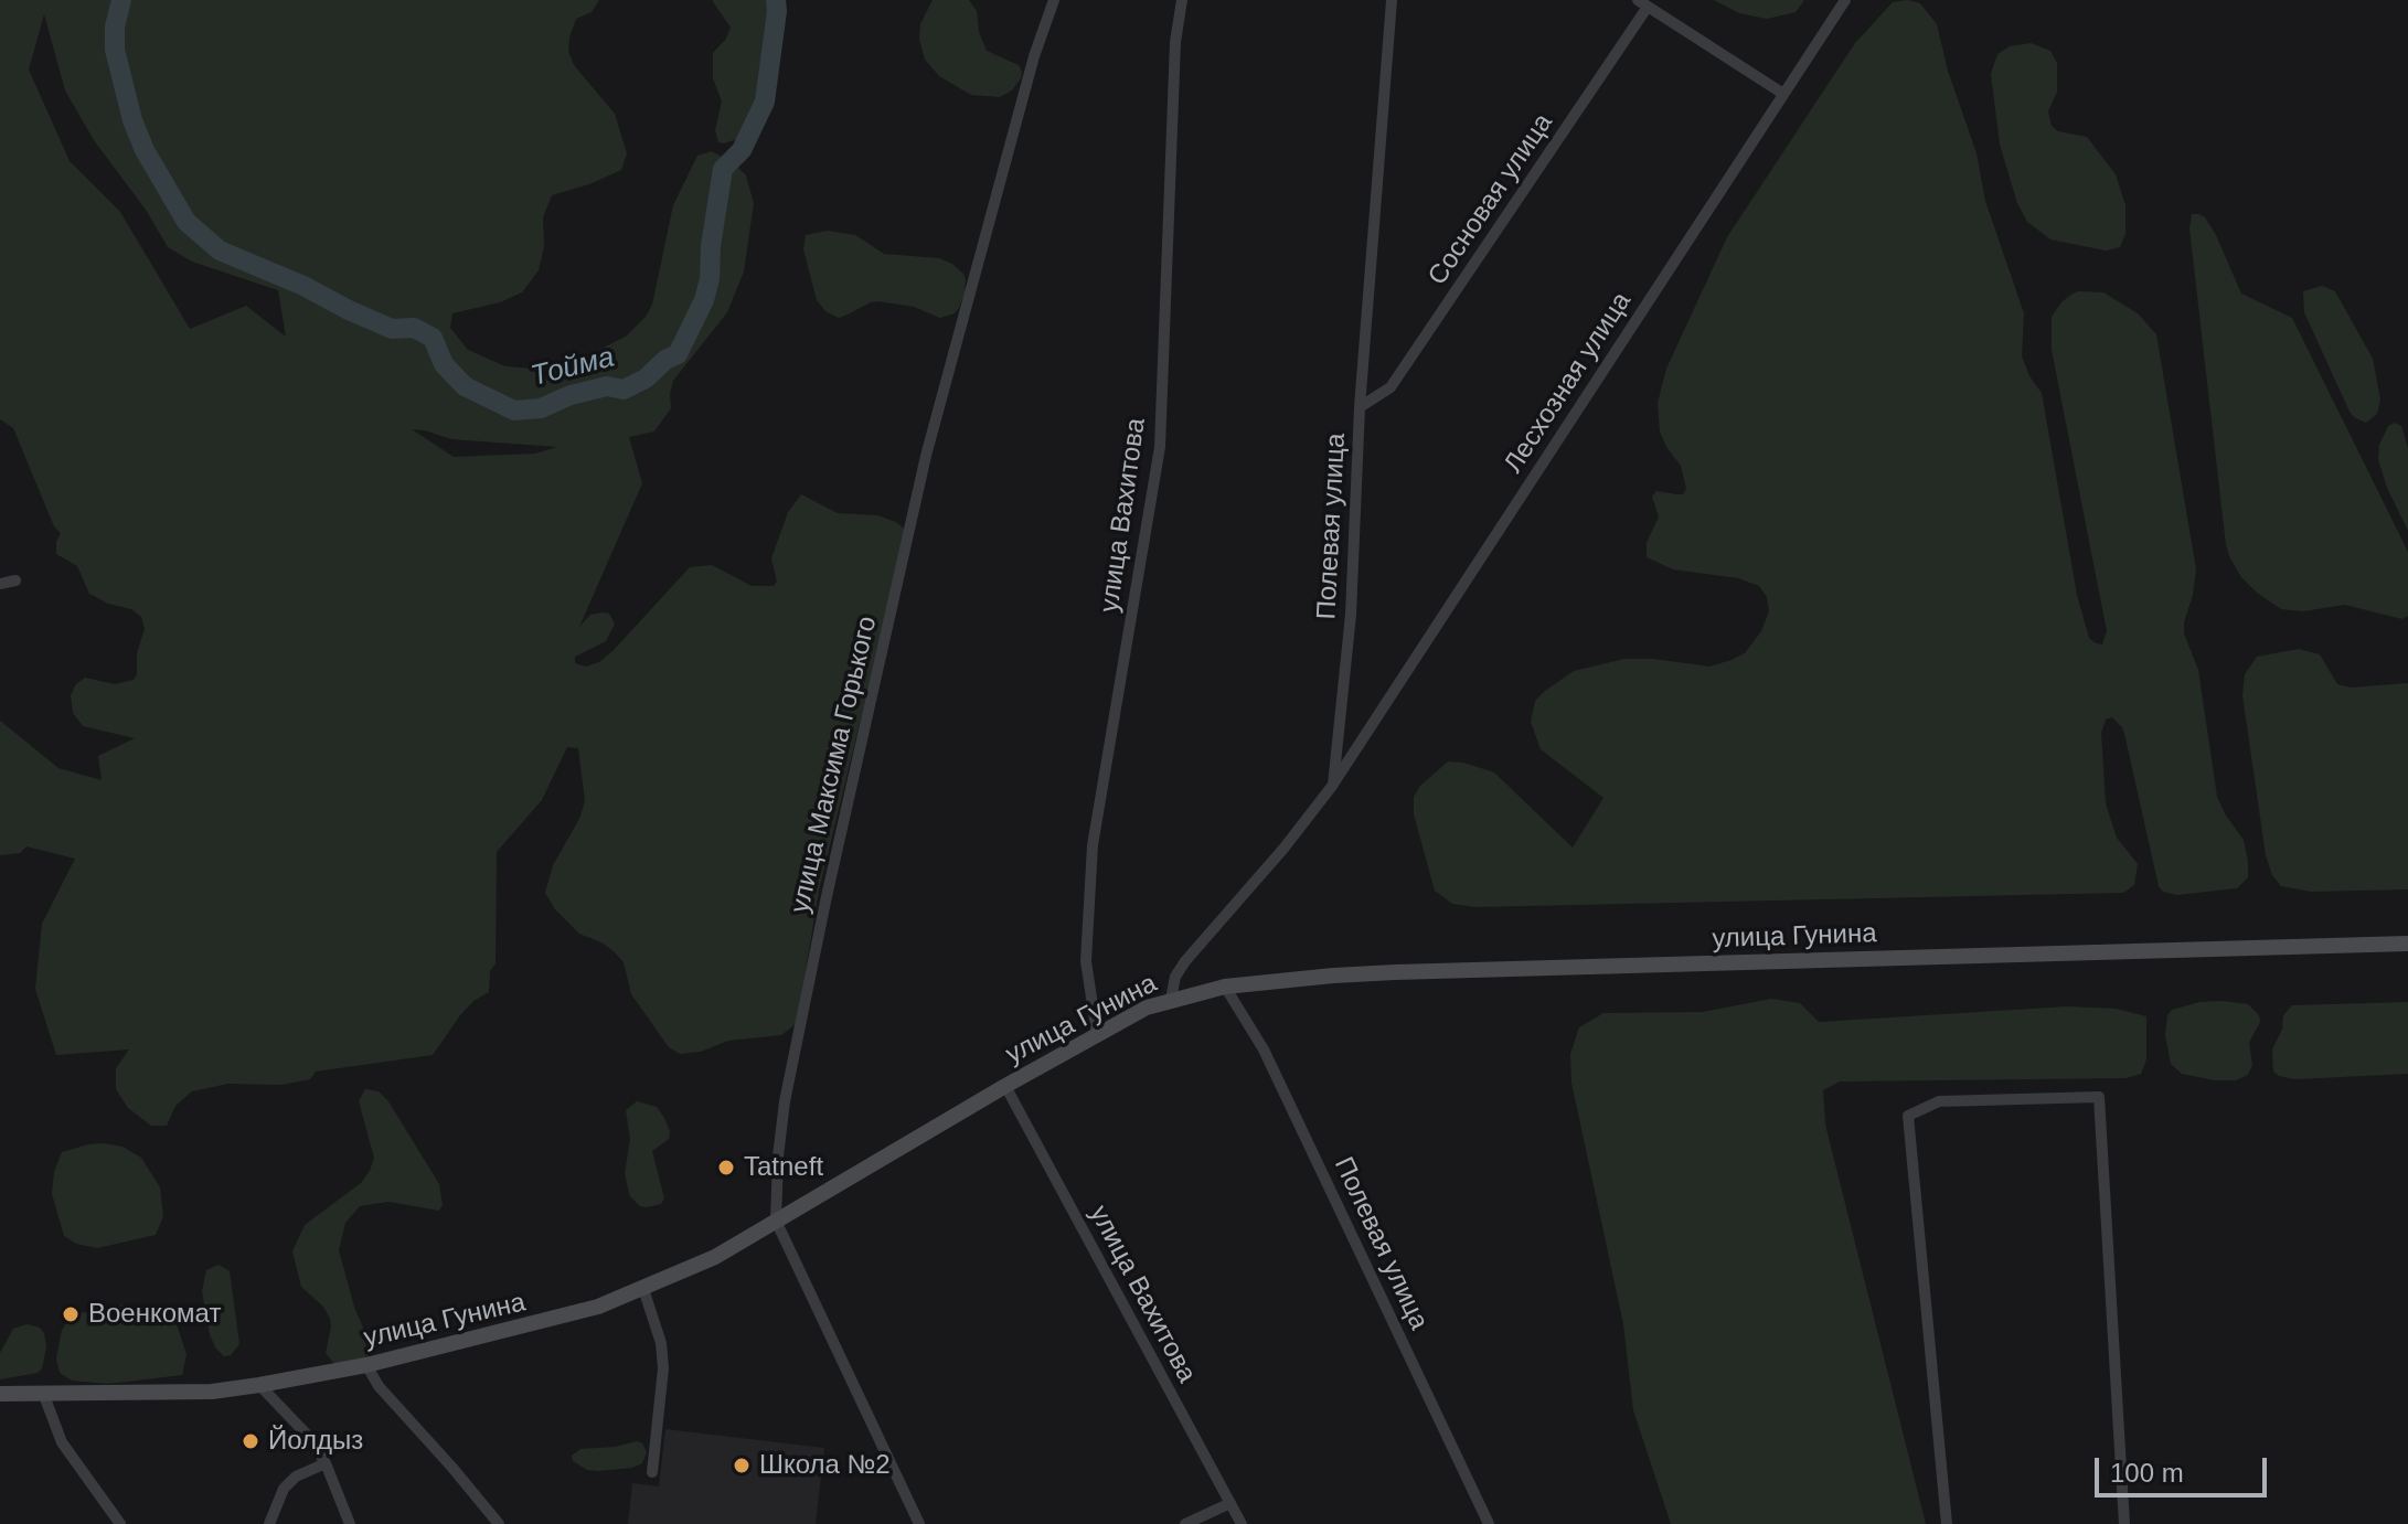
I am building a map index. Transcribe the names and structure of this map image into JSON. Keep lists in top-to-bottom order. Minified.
{"streets":{"main road":["улица Гунина"],"street":["Сосновая улица","Лесхозная улица","улица Вахитова","Полевая улица","улица Максима Горького"]},"crossings":[["Сосновая улица","Полевая улица"],["Лесхозная улица","Полевая улица"],["улица Вахитова","улица Гунина"],["Полевая улица","улица Гунина"],["улица Максима Горького","улица Гунина"]],"water":["Тойма"],"places":["Tatneft","Военкомат","Йолдыз","Школа №2"],"scale_bar":"100 m"}
